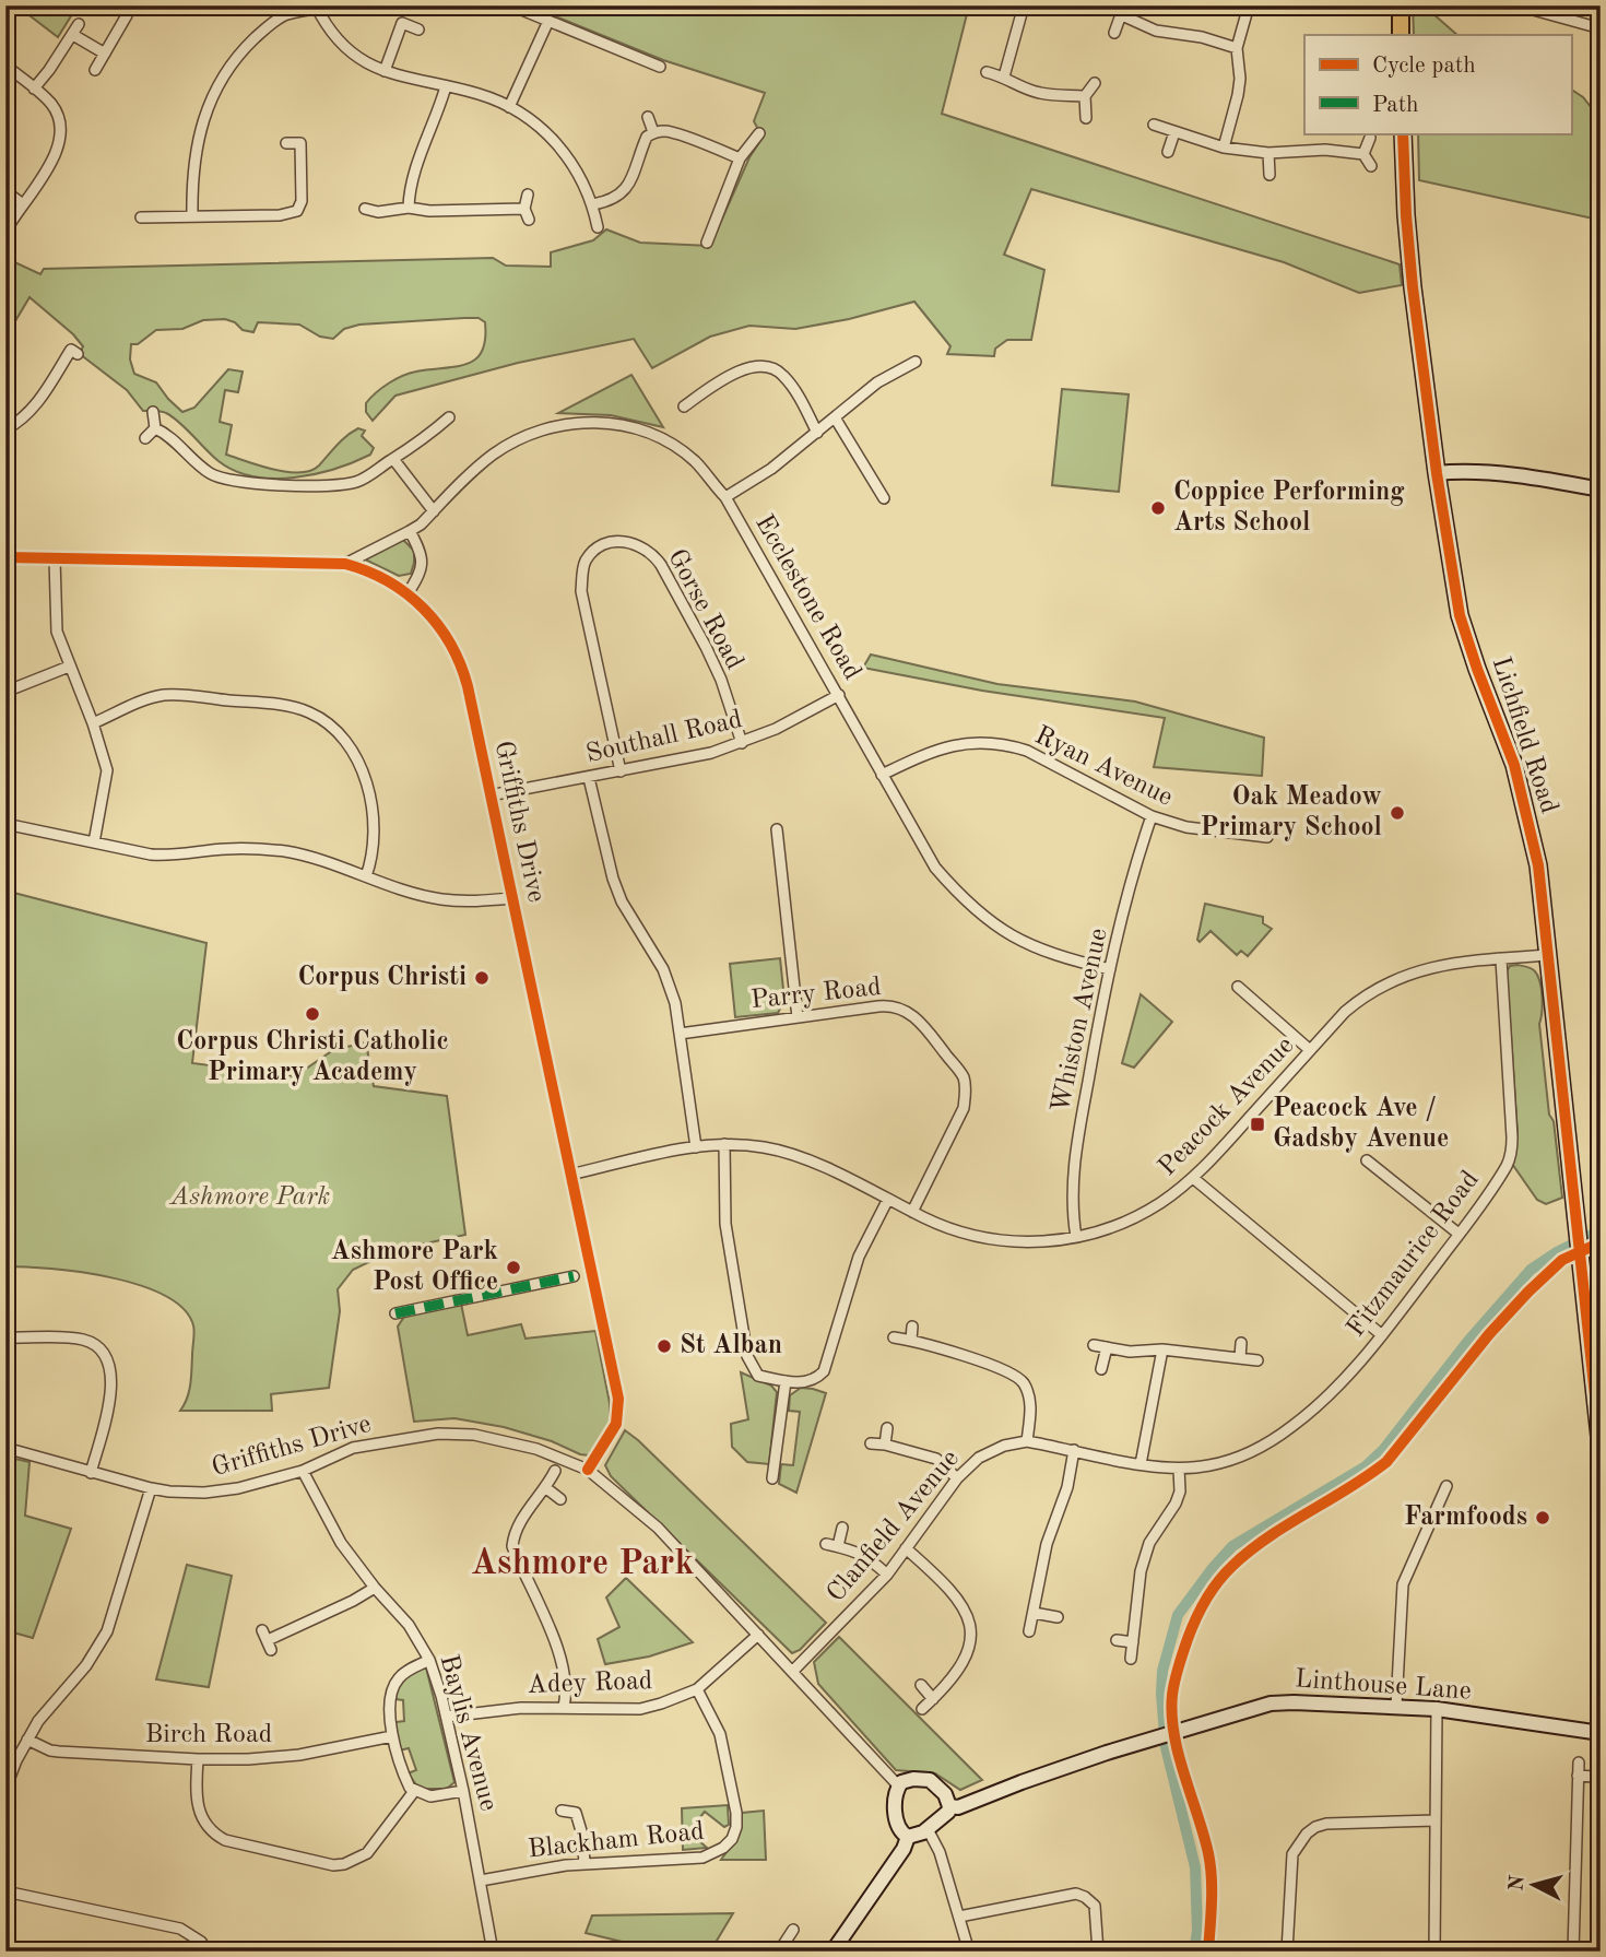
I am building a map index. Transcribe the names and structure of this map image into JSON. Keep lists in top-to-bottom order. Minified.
{"streets":{"main road":["Lichfield Road"],"street":["Ecclestone Road","Gorse Road","Southall Road","Ryan Avenue","Griffiths Drive","Parry Road","Whiston Avenue","Peacock Avenue","Fitzmaurice Road","Clanfield Avenue","Adey Road","Linthouse Lane","Baylis Avenue","Birch Road","Blackham Road"]},"crossings":[["Ecclestone Road","Southall Road"],["Ecclestone Road","Ryan Avenue"],["Ecclestone Road","Griffiths Drive"],["Ecclestone Road","Whiston Avenue"],["Gorse Road","Southall Road"],["Lichfield Road","Peacock Avenue"],["Southall Road","Griffiths Drive"],["Ryan Avenue","Whiston Avenue"],["Griffiths Drive","Peacock Avenue"],["Griffiths Drive","Clanfield Avenue"],["Griffiths Drive","Adey Road"],["Griffiths Drive","Linthouse Lane"],["Griffiths Drive","Baylis Avenue"],["Parry Road","Peacock Avenue"],["Whiston Avenue","Peacock Avenue"],["Peacock Avenue","Fitzmaurice Road"],["Fitzmaurice Road","Clanfield Avenue"],["Adey Road","Baylis Avenue"],["Adey Road","Blackham Road"],["Baylis Avenue","Blackham Road"]],"districts":["Ashmore Park"],"parks":["Ashmore Park"],"places":{"other":["Coppice Performing Arts School","Oak Meadow Primary School","Corpus Christi","Corpus Christi Catholic Primary Academy","Ashmore Park Post Office","St Alban","Farmfoods"],"transit":["Peacock Ave / Gadsby Avenue"]},"legend":["Cycle path","Path"],"north":"left"}
